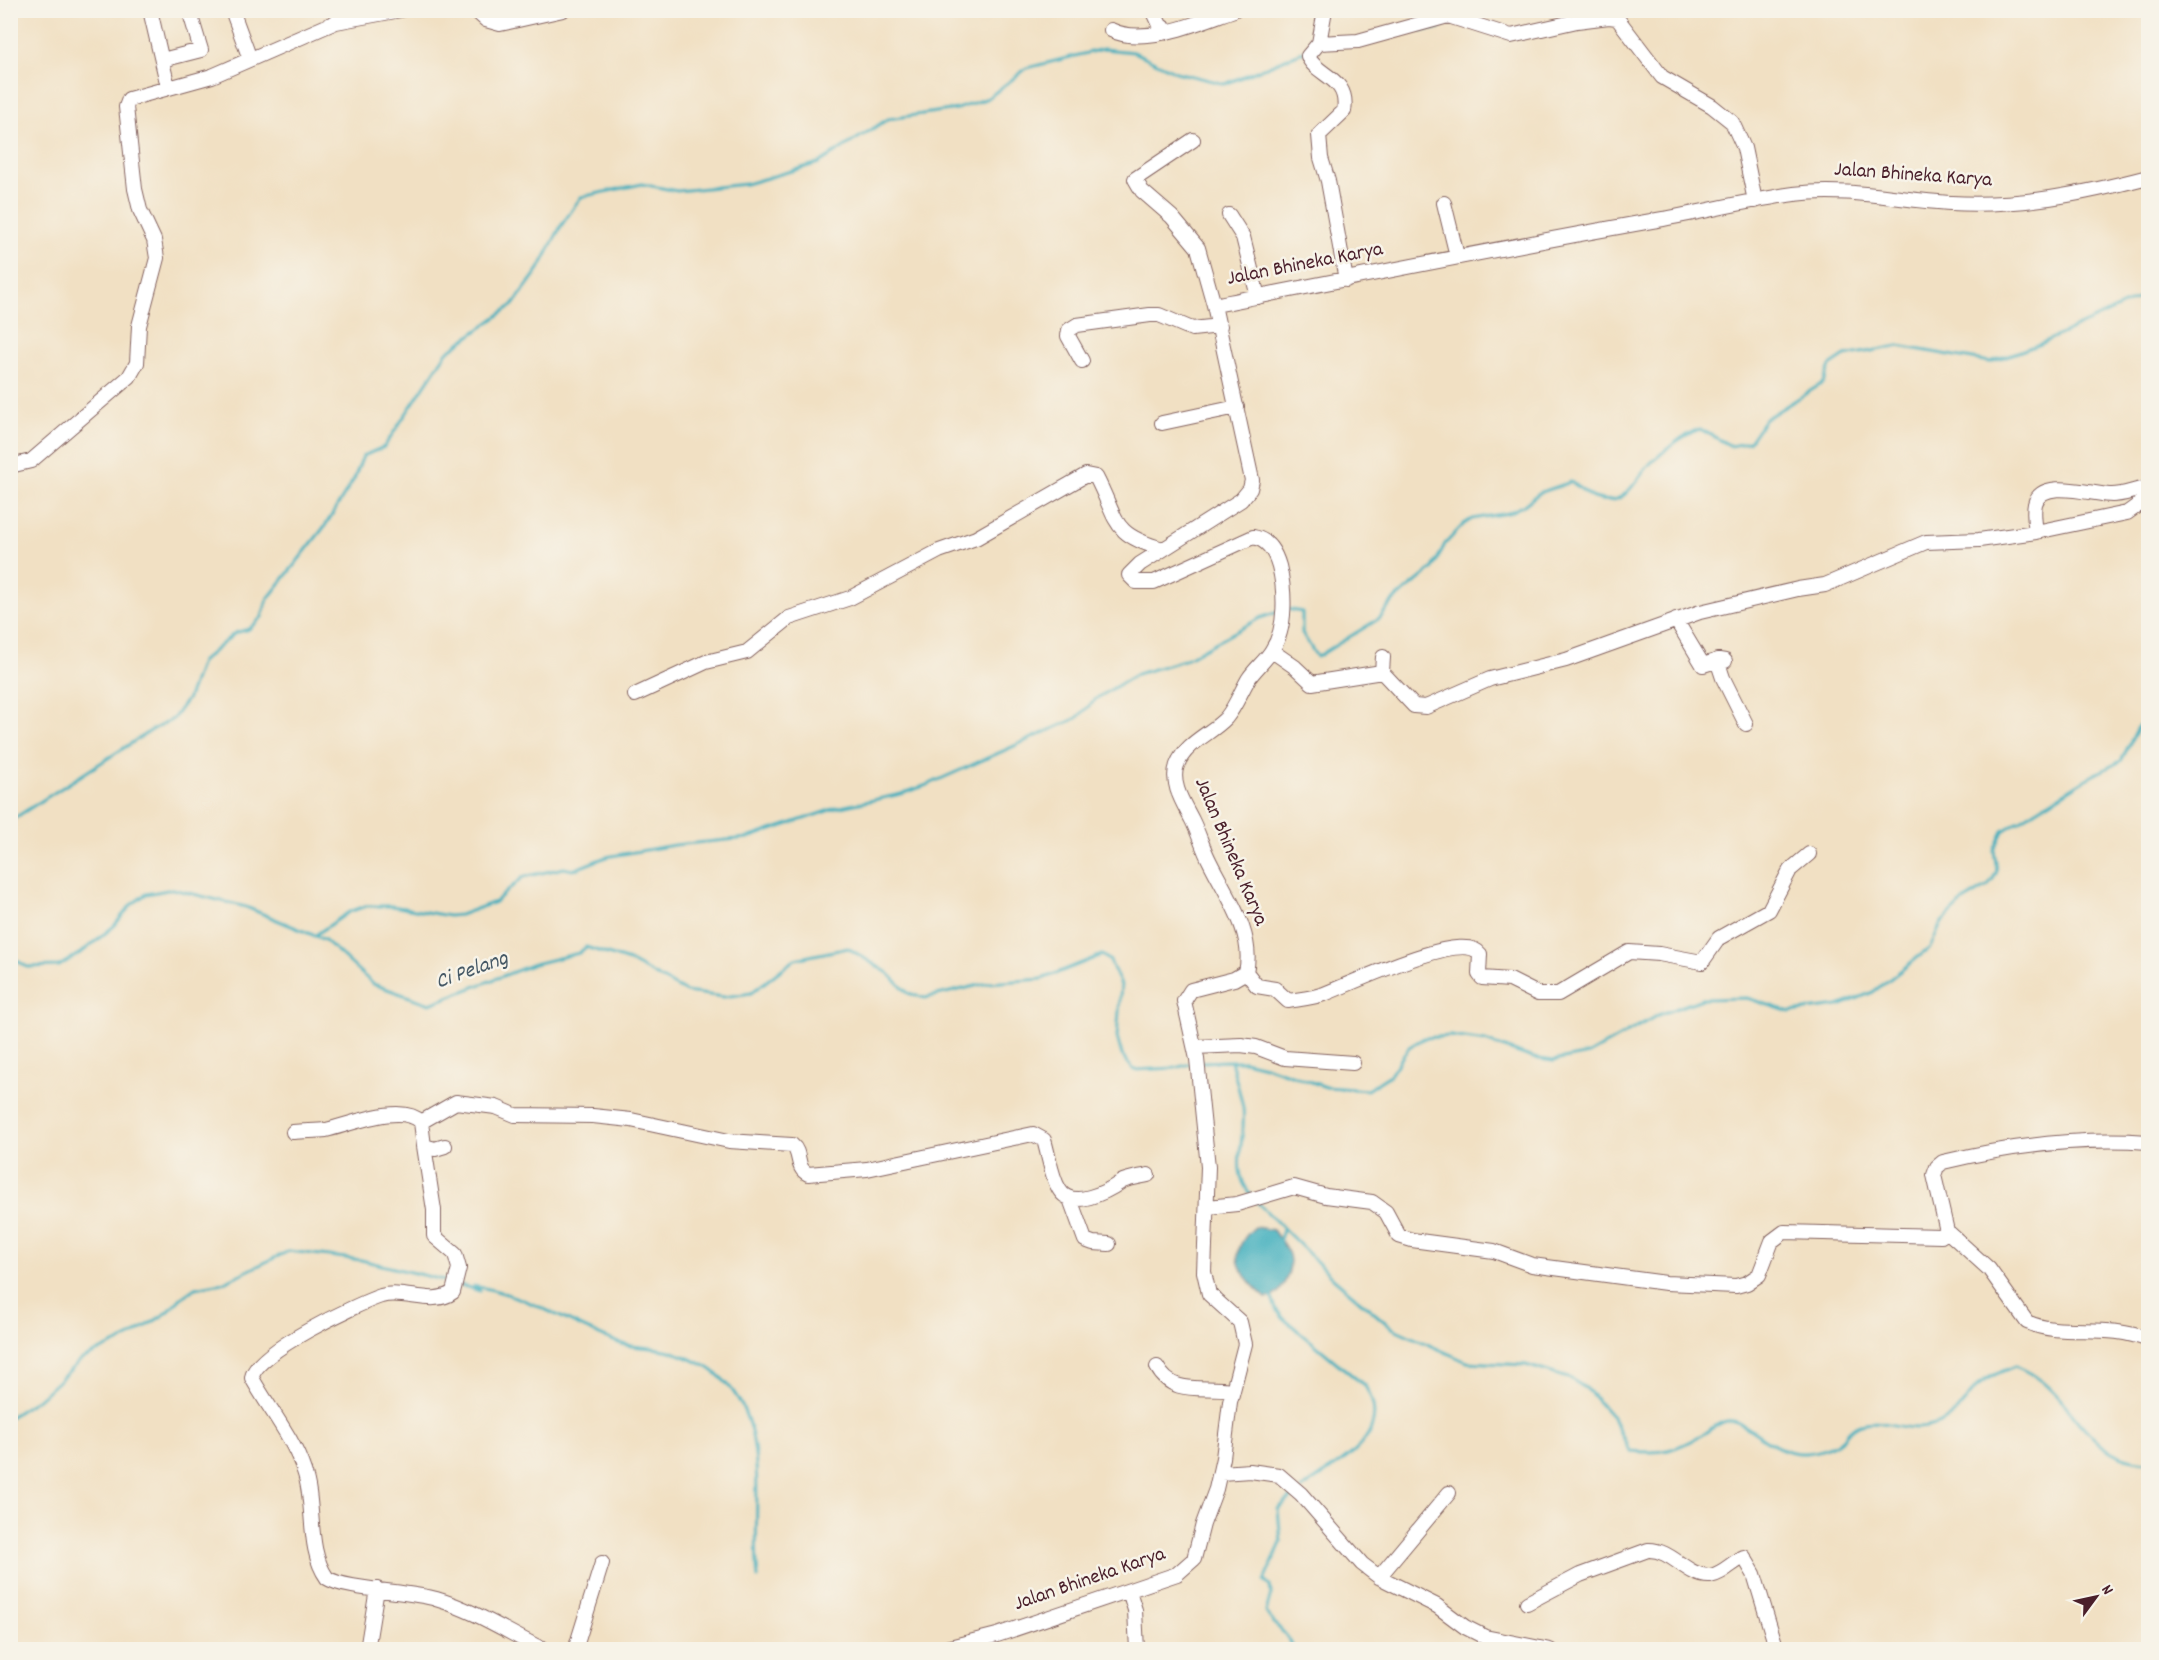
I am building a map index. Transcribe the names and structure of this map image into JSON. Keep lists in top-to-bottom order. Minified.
{"streets":{"street":["Jalan Bhineka Karya"]},"water":["Ci Pelang"],"north":"top right"}
